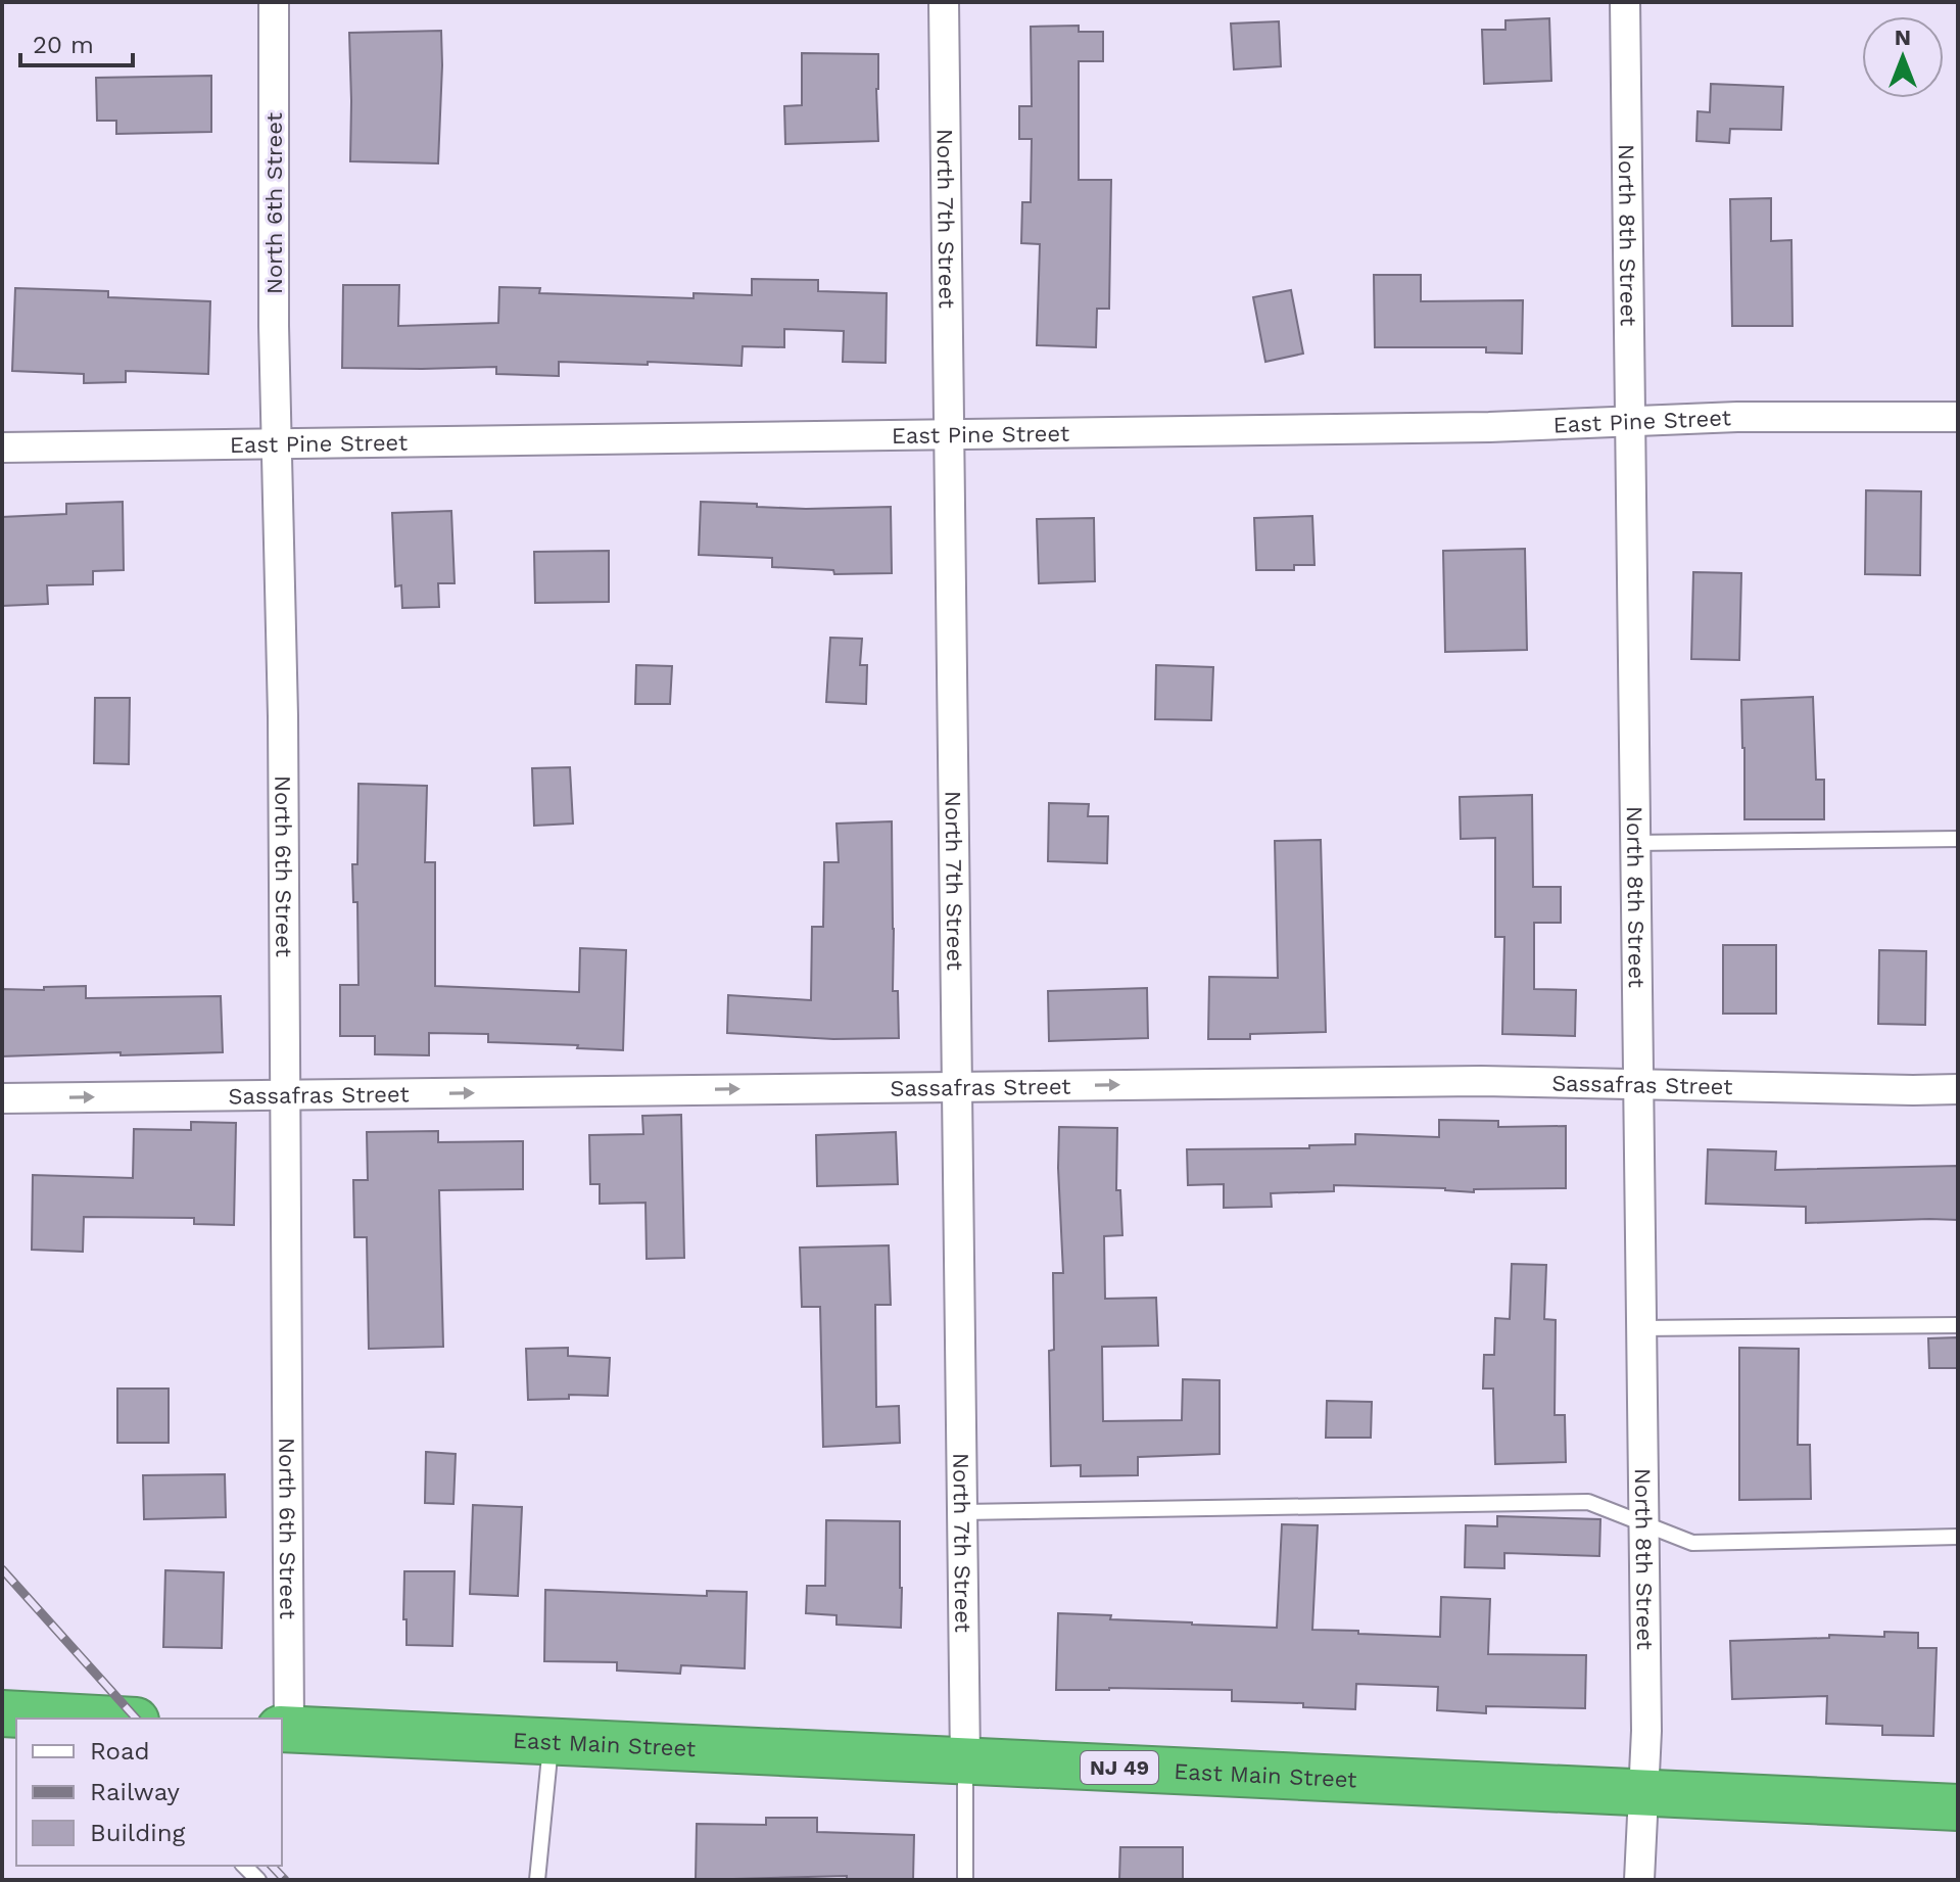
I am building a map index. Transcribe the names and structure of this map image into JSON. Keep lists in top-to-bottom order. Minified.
{"streets":{"highway":["East Main Street","NJ 49"],"street":["North 6th Street","North 7th Street","North 8th Street","East Pine Street","Sassafras Street"]},"crossings":[["North 6th Street","East Pine Street"],["North 6th Street","Sassafras Street"],["North 6th Street","East Main Street"],["North 7th Street","East Pine Street"],["North 7th Street","Sassafras Street"],["North 7th Street","East Main Street"],["North 8th Street","East Pine Street"],["North 8th Street","Sassafras Street"],["North 8th Street","East Main Street"]],"one_way":["Sassafras Street"],"legend":["Road","Railway","Building"],"scale_bar":"20 m","north":"top"}
